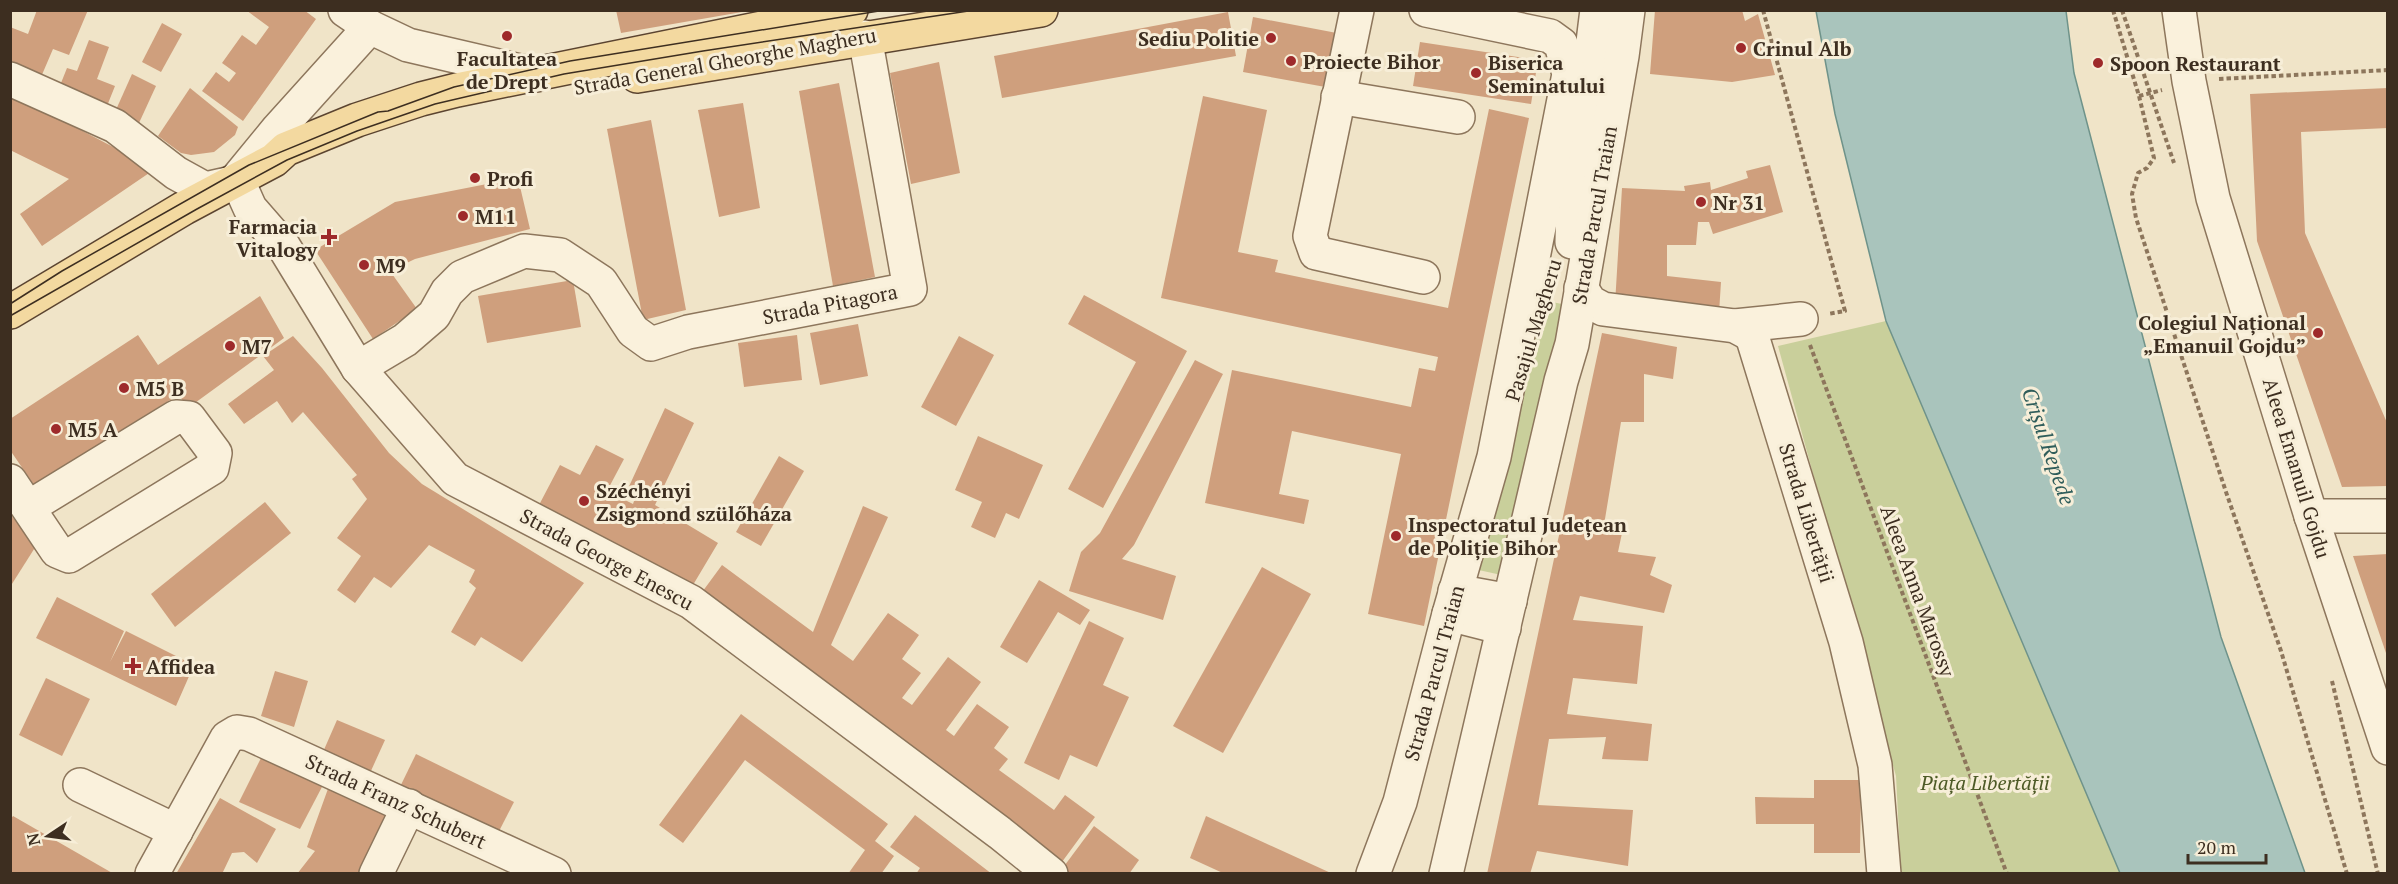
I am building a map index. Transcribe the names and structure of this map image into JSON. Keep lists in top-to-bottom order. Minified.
{"streets":{"main road":["Strada General Gheorghe Magheru"],"street":["Strada Parcul Traian","Strada Pitagora","Pasajul Magheru","Aleea Emanuil Gojdu","Strada Libertății","Strada George Enescu","Strada Franz Schubert"],"path":["Aleea Anna Marossy"]},"crossings":[["Strada General Gheorghe Magheru","Strada Pitagora"],["Strada General Gheorghe Magheru","Strada George Enescu"],["Strada Parcul Traian","Pasajul Magheru"],["Strada Pitagora","Strada George Enescu"]],"water":["Crișul Repede"],"parks":["Piața Libertății"],"places":{"other":["Facultatea de Drept","Sediu Politie","Crinul Alb","Proiecte Bihor","Spoon Restaurant","Biserica Seminatului","Profi","Nr 31","M11","M9","Colegiul Național „Emanuil Gojdu”","M7","M5 B","M5 A","Széchényi Zsigmond szülőháza","Inspectoratul Județean de Poliție Bihor"],"health":["Farmacia Vitalogy","Affidea"]},"scale_bar":"20 m","north":"left"}
